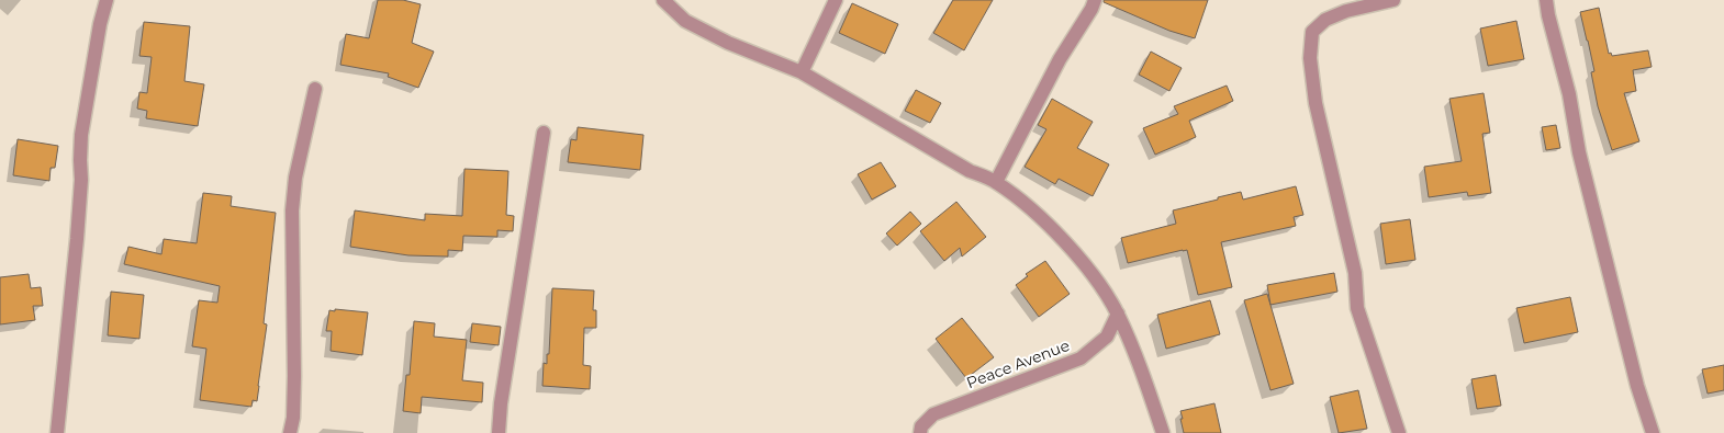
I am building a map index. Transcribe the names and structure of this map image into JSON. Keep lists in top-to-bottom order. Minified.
{"streets":{"street":["Peace Avenue"]}}
